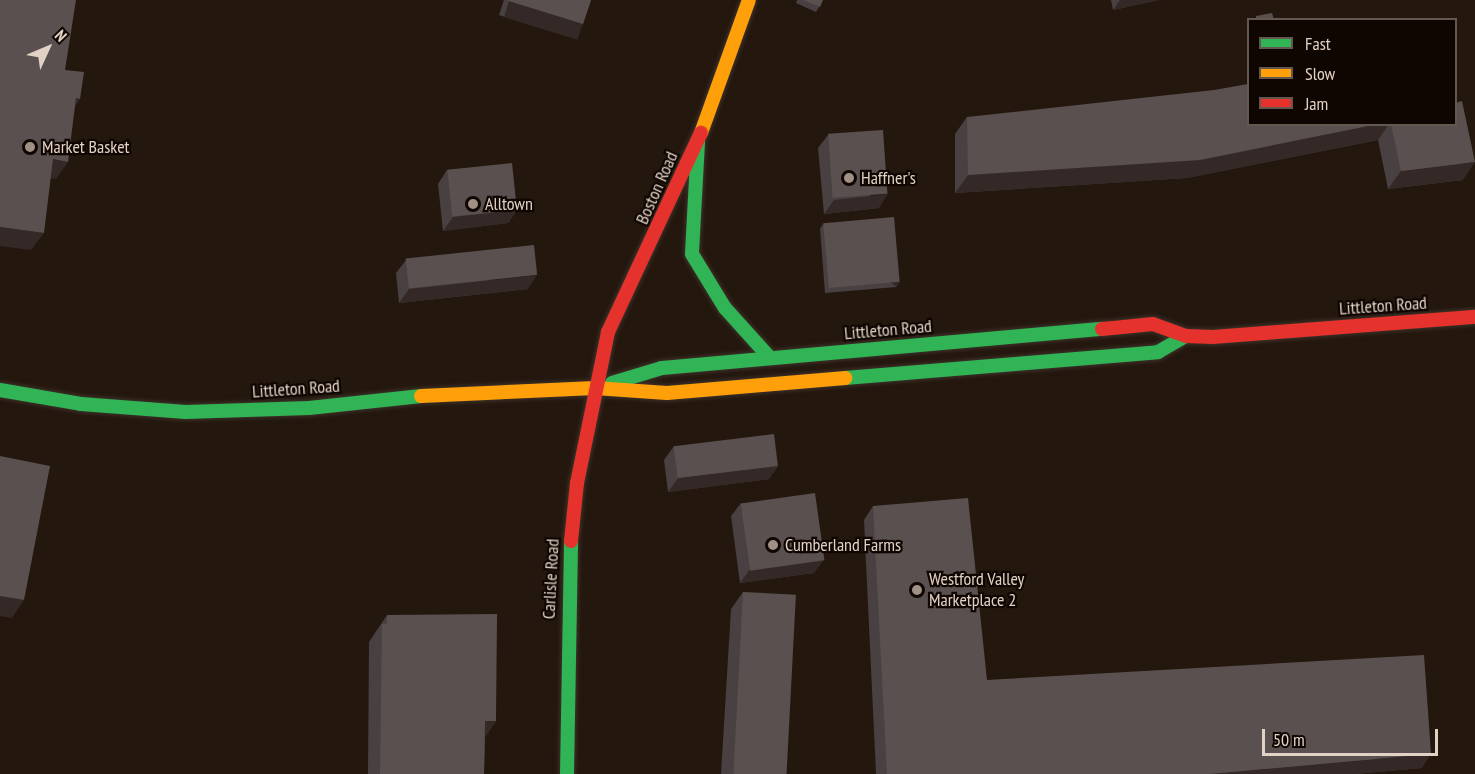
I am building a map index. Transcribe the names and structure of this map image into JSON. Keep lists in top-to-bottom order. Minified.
{"streets":{"main road":["Boston Road","Littleton Road","Carlisle Road"]},"crossings":[["Boston Road","Littleton Road"],["Boston Road","Carlisle Road"],["Littleton Road","Carlisle Road"]],"places":["Market Basket","Haffner's","Alltown","Cumberland Farms","Westford Valley Marketplace 2"],"legend":["Fast","Slow","Jam"],"scale_bar":"50 m","north":"top right"}
